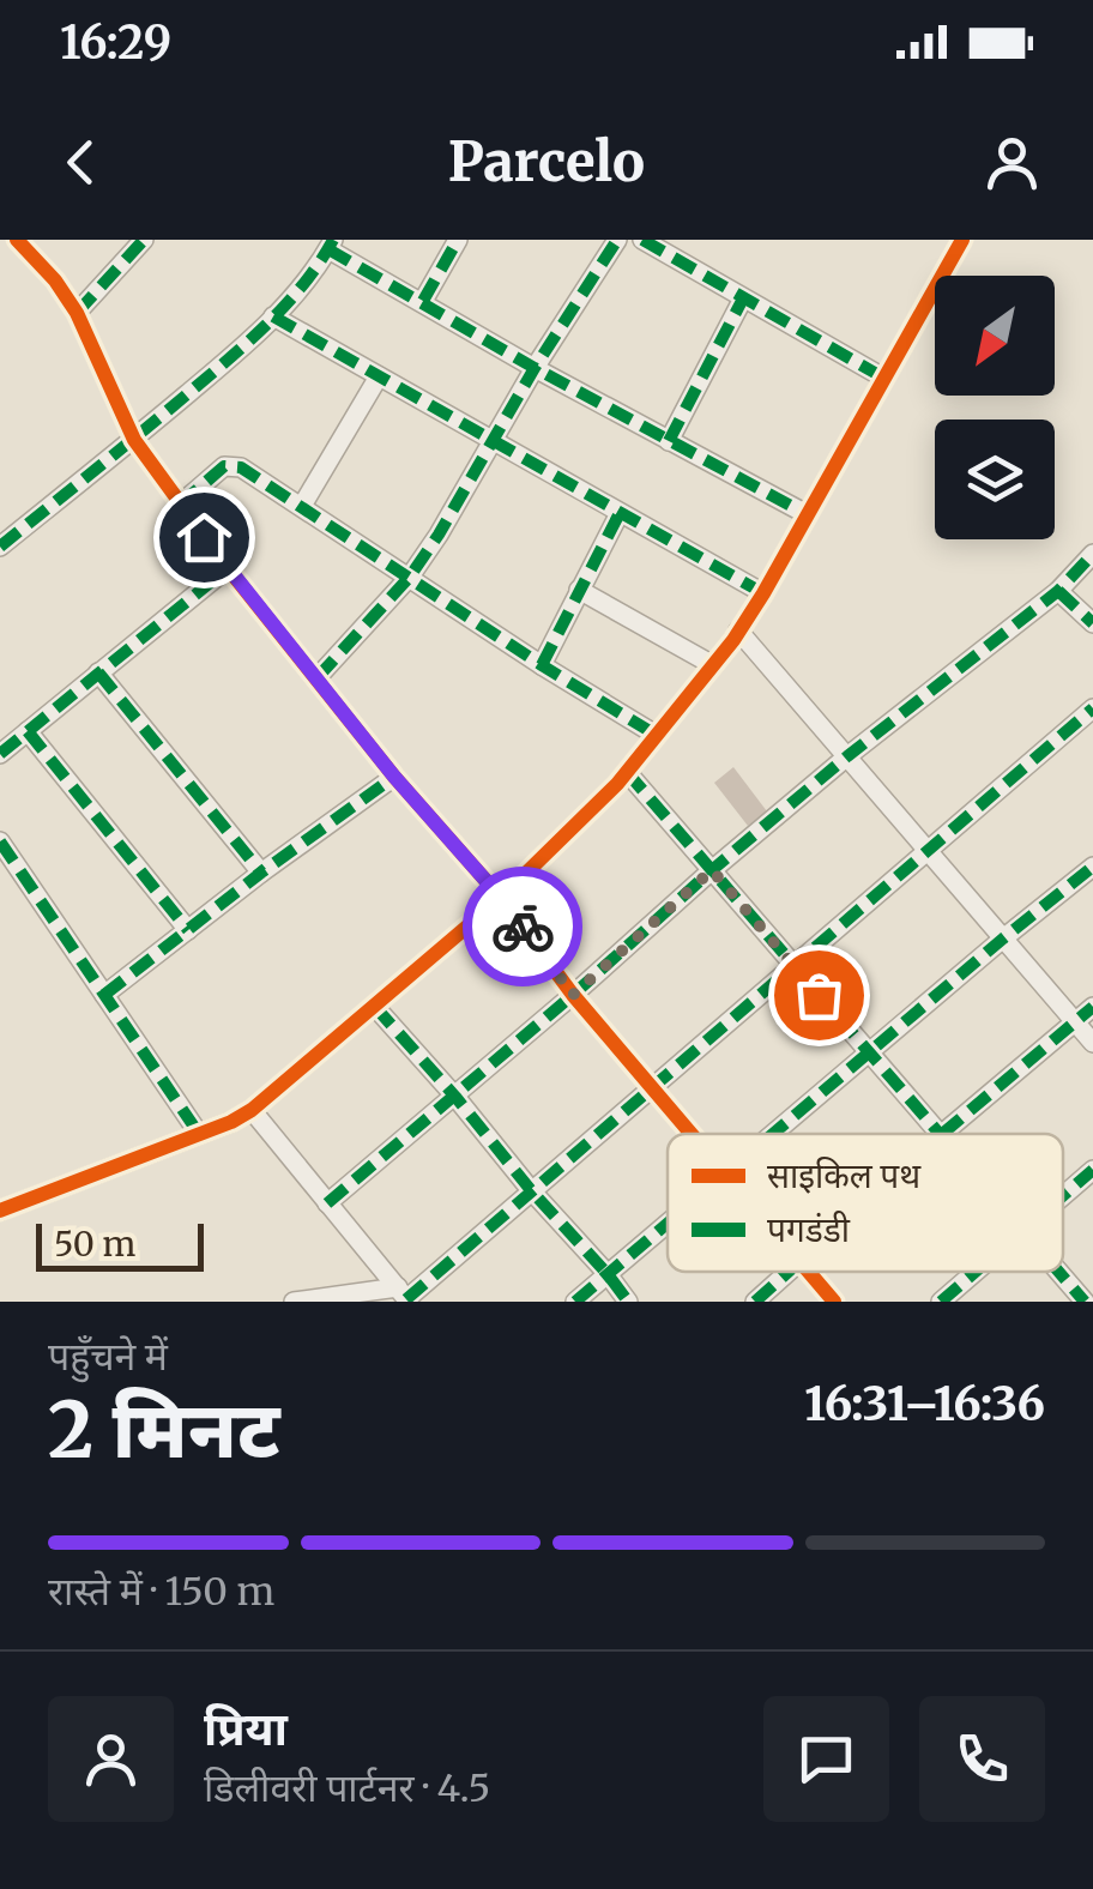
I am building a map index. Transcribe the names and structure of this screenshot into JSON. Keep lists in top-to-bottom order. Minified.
{"legend":["साइकिल पथ","पगडंडी"],"scale_bar":"50 m","north":"bottom left","page":{"status":"16:29","header":"Parcelo","scale":"50 m","heading":["2 मिनट","पहुँचने में","16:31–16:36"],"panel":["प्रिया","डिलीवरी पार्टनर · 4.5"],"bar":"रास्ते में · 150 m"}}
